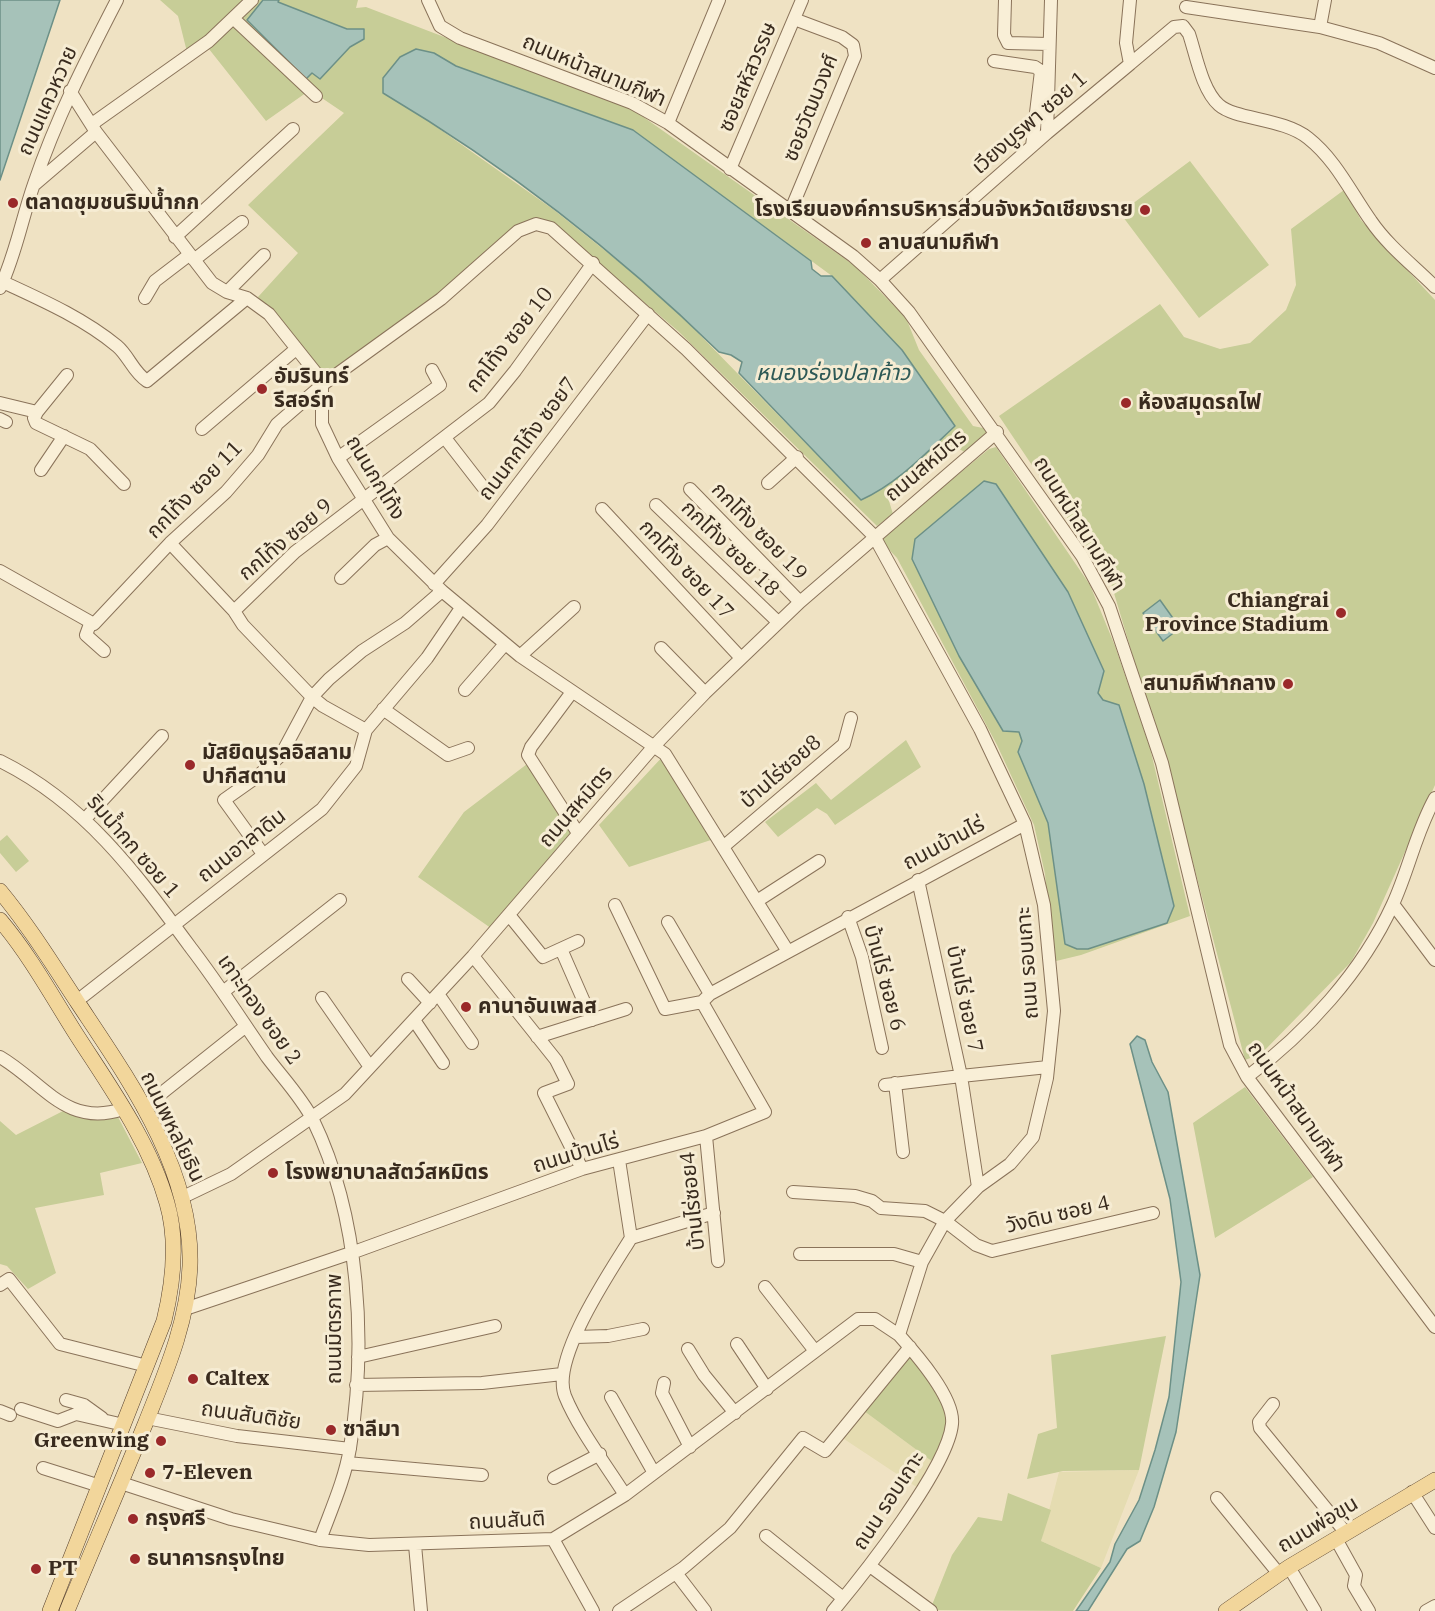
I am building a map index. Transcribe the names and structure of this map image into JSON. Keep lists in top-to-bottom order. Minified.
{"streets":{"main road":["ถนนพหลโยธิน","ถนนพ่อขุน"],"street":["ถนนหน้าสนามกีฬา","ซอยสหัสวรรษ","ถนนแควหวาย","ซอยวัฒนวงศ์","เวียงบูรพา ซอย 1","กกโท้ง ซอย 10","ถนนกกโท้ง ซอย7","ถนนสหมิตร","ถนนกกโท้ง","กกโท้ง ซอย 11","กกโท้ง ซอย 19","กกโท้ง ซอย 9","กกโท้ง ซอย 18","กกโท้ง ซอย 17","บ้านไร่ซอย8","ถนนบ้านไร่","ถนนอาลาดิน","ริมน้ำกก ซอย 1","ถนน รอบเกาะ","บ้านไร่ ซอย 6","บ้านไร่ ซอย 7","เกาะทอง ซอย 2","บ้านไร่ซอย4","วังดิน ซอย 4","ถนนมิตรภาพ","ถนนสันติชัย","ถนนสันติ"]},"crossings":[["ถนนหน้าสนามกีฬา","ซอยสหัสวรรษ"],["ถนนหน้าสนามกีฬา","ซอยวัฒนวงศ์"],["ถนนหน้าสนามกีฬา","เวียงบูรพา ซอย 1"],["ถนนหน้าสนามกีฬา","ถนนสหมิตร"],["ซอยสหัสวรรษ","ซอยวัฒนวงศ์"],["กกโท้ง ซอย 10","ถนนกกโท้ง"],["กกโท้ง ซอย 10","กกโท้ง ซอย 11"],["กกโท้ง ซอย 10","กกโท้ง ซอย 9"],["กกโท้ง ซอย 10","ถนน รอบเกาะ"],["ถนนกกโท้ง ซอย7","ถนนกกโท้ง"],["ถนนกกโท้ง ซอย7","ถนนอาลาดิน"],["ถนนกกโท้ง ซอย7","ถนน รอบเกาะ"],["ถนนสหมิตร","ถนนกกโท้ง"],["ถนนสหมิตร","กกโท้ง ซอย 19"],["ถนนสหมิตร","กกโท้ง ซอย 18"],["ถนนสหมิตร","กกโท้ง ซอย 17"],["ถนนสหมิตร","ถนน รอบเกาะ"],["ถนนสหมิตร","เกาะทอง ซอย 2"],["ถนนสหมิตร","ถนนพหลโยธิน"],["ถนนสหมิตร","ถนนมิตรภาพ"],["ถนนกกโท้ง","กกโท้ง ซอย 11"],["ถนนกกโท้ง","กกโท้ง ซอย 9"],["ถนนกกโท้ง","ถนนอาลาดิน"],["กกโท้ง ซอย 11","ถนน รอบเกาะ"],["ถนนบ้านไร่","ถนน รอบเกาะ"],["ถนนบ้านไร่","บ้านไร่ ซอย 6"],["ถนนบ้านไร่","บ้านไร่ ซอย 7"],["ถนนบ้านไร่","ถนนพหลโยธิน"],["ถนนบ้านไร่","บ้านไร่ซอย4"],["ถนนบ้านไร่","ถนนมิตรภาพ"],["ถนนอาลาดิน","ริมน้ำกก ซอย 1"],["ถนนอาลาดิน","เกาะทอง ซอย 2"],["ถนนอาลาดิน","ถนนพหลโยธิน"],["ริมน้ำกก ซอย 1","เกาะทอง ซอย 2"],["ถนน รอบเกาะ","บ้านไร่ ซอย 7"],["ถนน รอบเกาะ","วังดิน ซอย 4"],["ถนน รอบเกาะ","ถนนสันติ"],["เกาะทอง ซอย 2","ถนนมิตรภาพ"],["ถนนพหลโยธิน","ถนนสันติชัย"],["ถนนพหลโยธิน","ถนนสันติ"],["ถนนมิตรภาพ","ถนนสันติชัย"],["ถนนมิตรภาพ","ถนนสันติ"]],"water":["หนองร่องปลาค้าว"],"places":["ตลาดชุมชนริมน้ำกก","โรงเรียนองค์การบริหารส่วนจังหวัดเชียงราย","ลาบสนามกีฬา","อัมรินทร์ รีสอร์ท","ห้องสมุดรถไฟ","Chiangrai Province Stadium","สนามกีฬากลาง","มัสยิดนูรุลอิสลาม ปากีสตาน","คานาอันเพลส","โรงพยาบาลสัตว์สหมิตร","Caltex","ซาลีมา","Greenwing","7-Eleven","กรุงศรี","ธนาคารกรุงไทย","PT"]}
